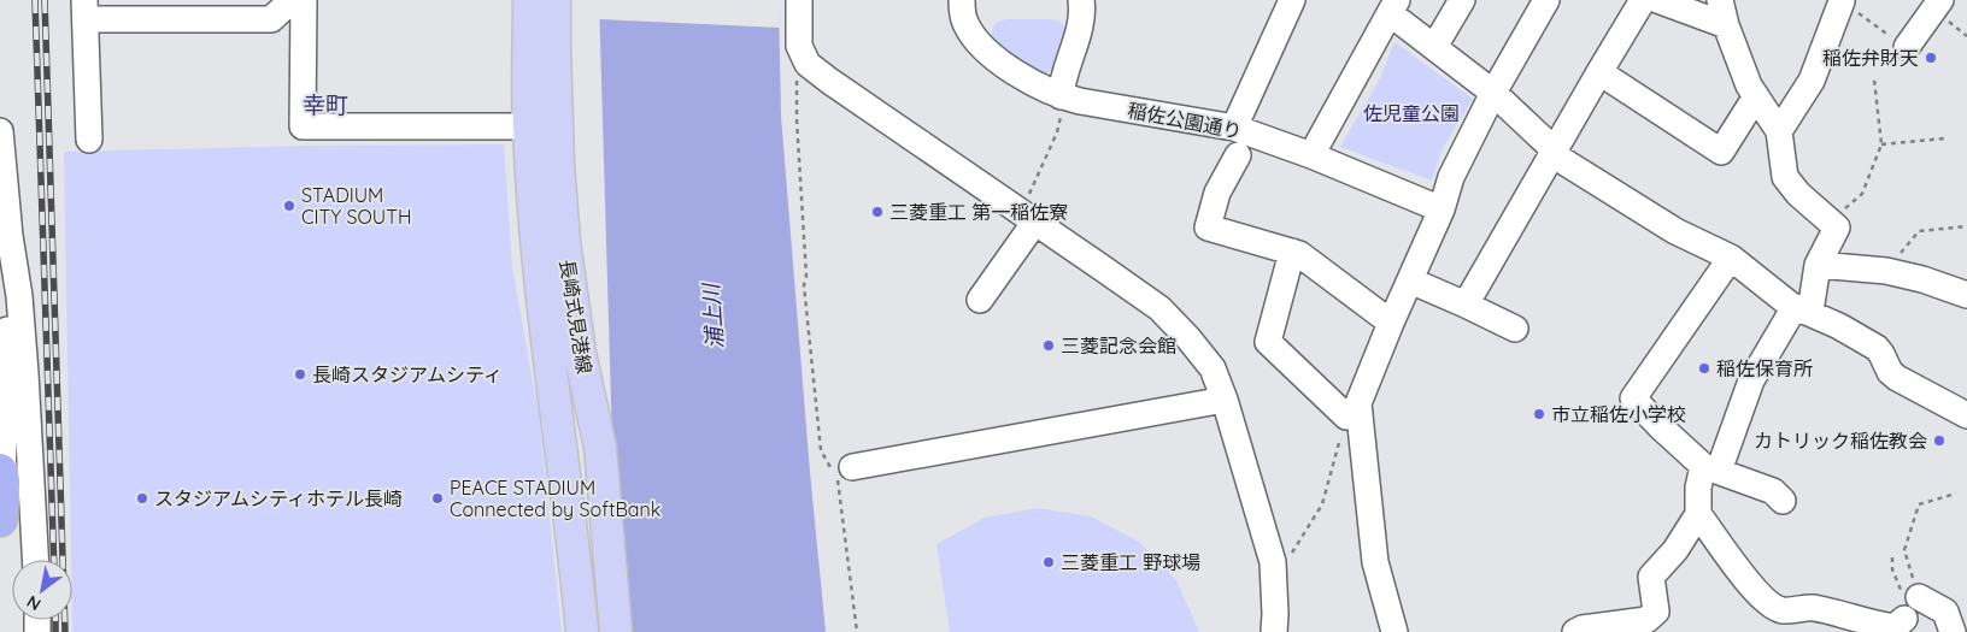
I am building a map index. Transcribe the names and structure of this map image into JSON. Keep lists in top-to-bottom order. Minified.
{"streets":{"main road":["長崎式見港線"],"street":["稲佐公園通り"]},"districts":["幸町"],"water":["浦上川"],"parks":["佐児童公園"],"places":["稲佐弁財天","STADIUM CITY SOUTH","三菱重工 第一稲佐寮","三菱記念会館","稲佐保育所","長崎スタジアムシティ","市立稲佐小学校","カトリック稲佐教会","スタジアムシティホテル長崎","PEACE STADIUM Connected by SoftBank","三菱重工 野球場"],"north":"bottom left"}
